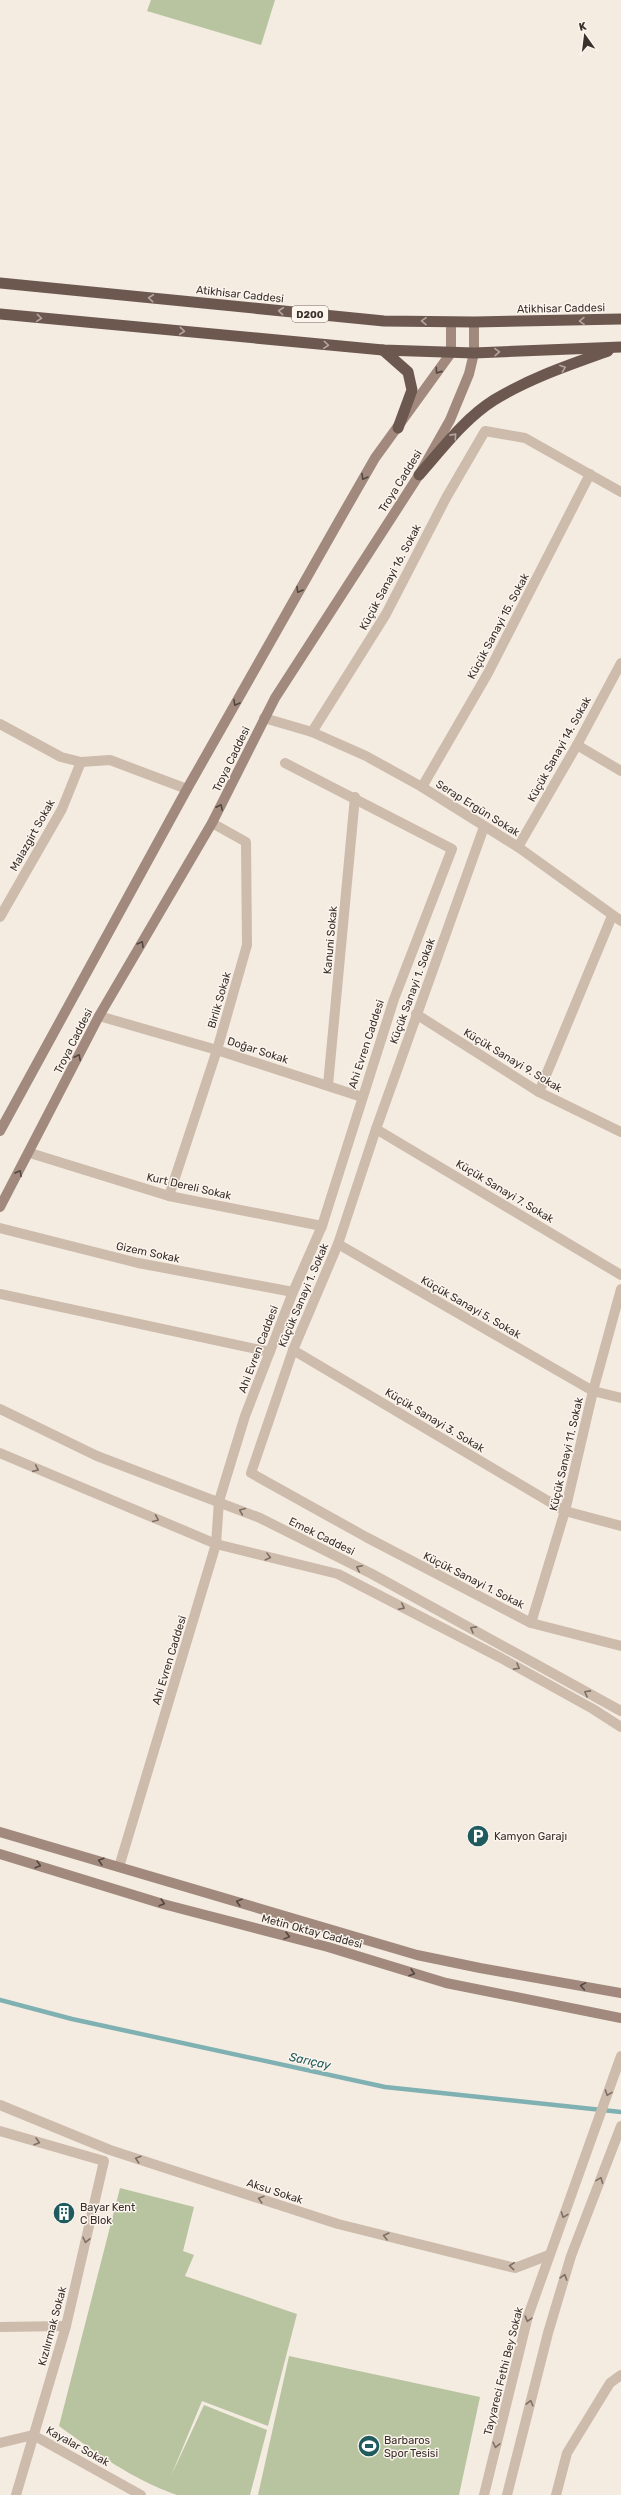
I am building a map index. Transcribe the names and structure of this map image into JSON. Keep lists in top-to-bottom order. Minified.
{"streets":{"highway":["Atikhisar Caddesi","D200"],"main road":["Troya Caddesi","Metin Oktay Caddesi"],"street":["Küçük Sanayi 16. Sokak","Küçük Sanayi 15. Sokak","Küçük Sanayi 14. Sokak","Serap Ergün Sokak","Malazgirt Sokak","Kanuni Sokak","Küçük Sanayi 1. Sokak","Birlik Sokak","Ahi Evren Caddesi","Doğar Sokak","Küçük Sanayi 9. Sokak","Kurt Dereli Sokak","Küçük Sanayi 7. Sokak","Gizem Sokak","Küçük Sanayi 5. Sokak","Küçük Sanayi 3. Sokak","Küçük Sanayi 11. Sokak","Emek Caddesi","Aksu Sokak","Kızılırmak Sokak","Tayyareci Fethi Bey Sokak","Kayalar Sokak"]},"crossings":[["Atikhisar Caddesi","Troya Caddesi"],["Troya Caddesi","Serap Ergün Sokak"],["Troya Caddesi","Birlik Sokak"],["Troya Caddesi","Doğar Sokak"],["Troya Caddesi","Kurt Dereli Sokak"],["Küçük Sanayi 16. Sokak","Küçük Sanayi 15. Sokak"],["Küçük Sanayi 16. Sokak","Serap Ergün Sokak"],["Küçük Sanayi 15. Sokak","Serap Ergün Sokak"],["Küçük Sanayi 14. Sokak","Serap Ergün Sokak"],["Serap Ergün Sokak","Küçük Sanayi 1. Sokak"],["Kanuni Sokak","Ahi Evren Caddesi"],["Kanuni Sokak","Doğar Sokak"],["Küçük Sanayi 1. Sokak","Küçük Sanayi 9. Sokak"],["Küçük Sanayi 1. Sokak","Küçük Sanayi 7. Sokak"],["Küçük Sanayi 1. Sokak","Küçük Sanayi 5. Sokak"],["Küçük Sanayi 1. Sokak","Küçük Sanayi 3. Sokak"],["Küçük Sanayi 1. Sokak","Küçük Sanayi 11. Sokak"],["Birlik Sokak","Doğar Sokak"],["Birlik Sokak","Kurt Dereli Sokak"],["Ahi Evren Caddesi","Doğar Sokak"],["Ahi Evren Caddesi","Kurt Dereli Sokak"],["Ahi Evren Caddesi","Gizem Sokak"],["Ahi Evren Caddesi","Emek Caddesi"],["Ahi Evren Caddesi","Metin Oktay Caddesi"],["Küçük Sanayi 5. Sokak","Küçük Sanayi 11. Sokak"],["Küçük Sanayi 3. Sokak","Küçük Sanayi 11. Sokak"],["Aksu Sokak","Tayyareci Fethi Bey Sokak"],["Kızılırmak Sokak","Kayalar Sokak"]],"one_way":["Aksu Sokak"],"water":["Sarıçay"],"places":{"parking":["Kamyon Garajı"],"building":["Bayar Kent C Blok"],"sports":["Barbaros Spor Tesisi"]},"north":"top"}
